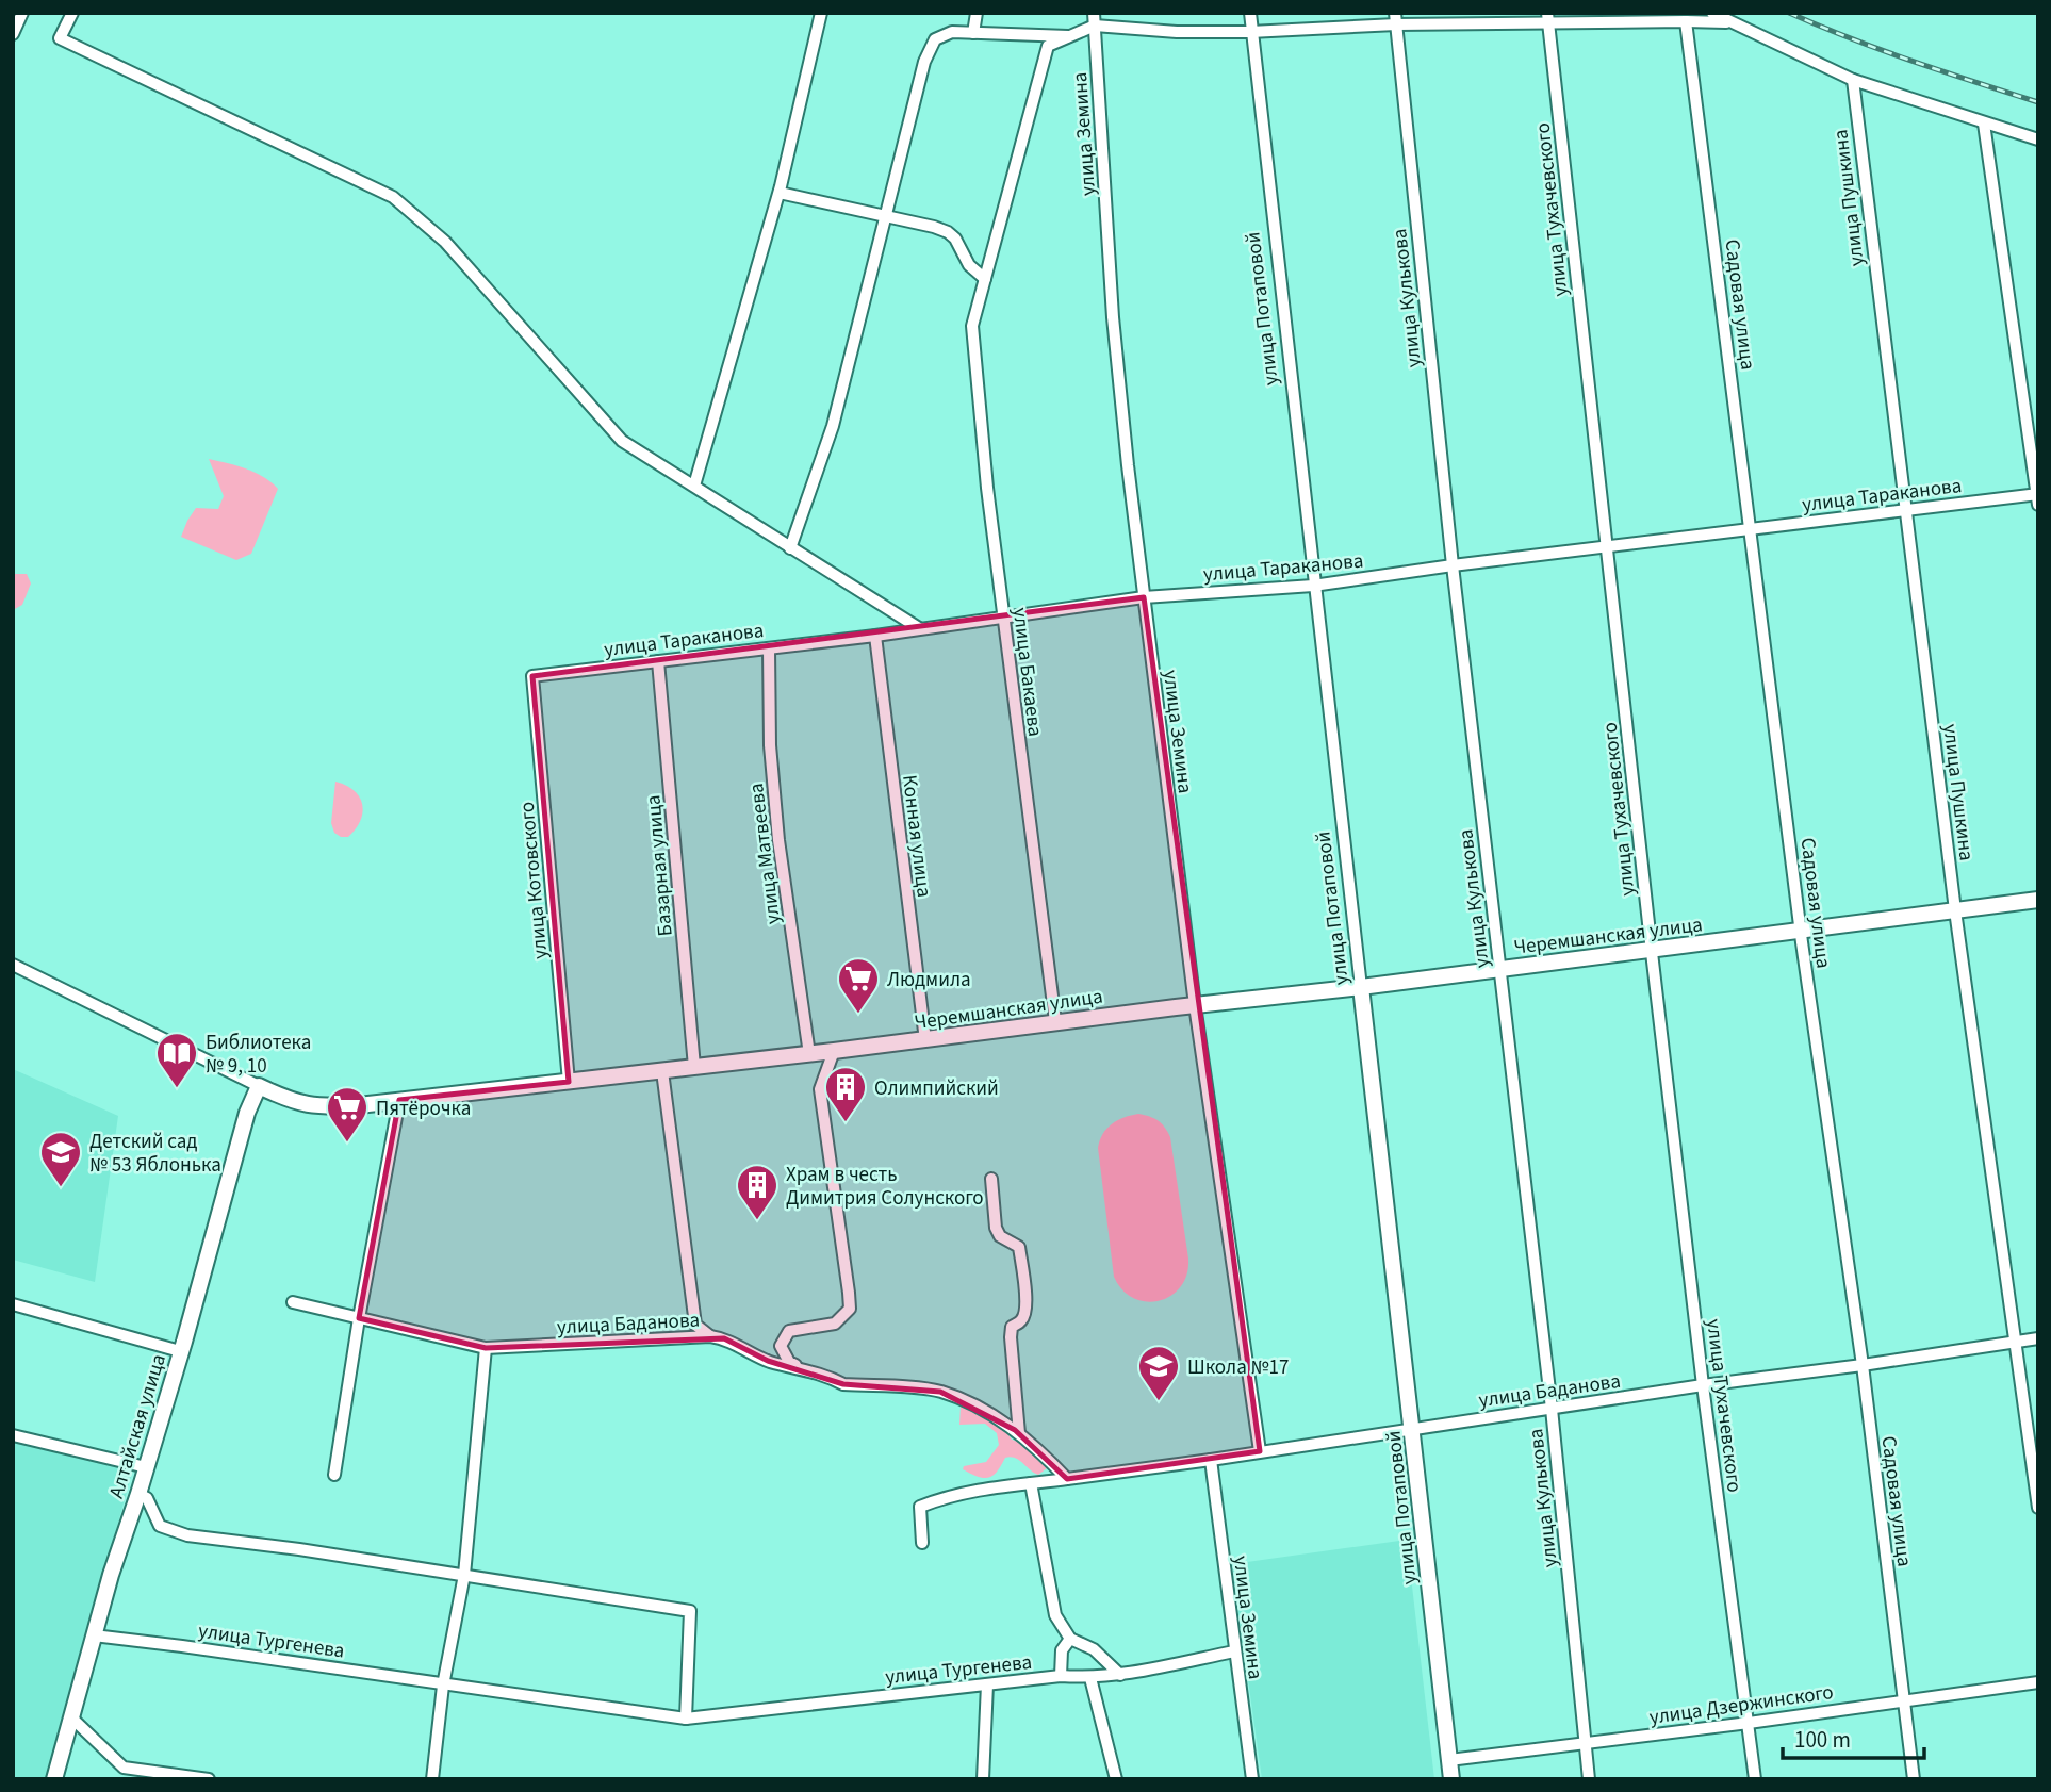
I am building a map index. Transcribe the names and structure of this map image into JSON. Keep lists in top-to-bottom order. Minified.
{"streets":{"main road":["улица Потаповой","Черемшанская улица","Алтайская улица"],"street":["улица Земина","улица Пушкина","улица Тухачевского","улица Кулькова","Садовая улица","улица Тараканова","улица Бакаева","Конная улица","улица Матвеева","Базарная улица","улица Котовского","улица Баданова","улица Тургенева","улица Дзержинского"]},"crossings":[["улица Земина","улица Тараканова"],["улица Земина","Черемшанская улица"],["улица Земина","улица Баданова"],["улица Земина","улица Тургенева"],["улица Пушкина","улица Тараканова"],["улица Пушкина","Черемшанская улица"],["улица Пушкина","улица Баданова"],["улица Тухачевского","улица Тараканова"],["улица Тухачевского","Черемшанская улица"],["улица Тухачевского","улица Баданова"],["улица Тухачевского","улица Дзержинского"],["улица Кулькова","улица Тараканова"],["улица Кулькова","Черемшанская улица"],["улица Кулькова","улица Баданова"],["улица Кулькова","улица Дзержинского"],["Садовая улица","улица Тараканова"],["Садовая улица","Черемшанская улица"],["Садовая улица","улица Баданова"],["Садовая улица","улица Дзержинского"],["улица Потаповой","улица Тараканова"],["улица Потаповой","Черемшанская улица"],["улица Потаповой","улица Баданова"],["улица Потаповой","улица Дзержинского"],["улица Тараканова","улица Бакаева"],["улица Тараканова","Конная улица"],["улица Тараканова","улица Матвеева"],["улица Тараканова","Базарная улица"],["улица Тараканова","улица Котовского"],["улица Бакаева","Черемшанская улица"],["Конная улица","Черемшанская улица"],["улица Матвеева","Черемшанская улица"],["Базарная улица","Черемшанская улица"],["улица Котовского","Черемшанская улица"],["Черемшанская улица","Алтайская улица"],["Алтайская улица","улица Тургенева"]],"places":{"supermarket":["Людмила","Пятёрочка"],"library":["Библиотека № 9, 10"],"building":["Олимпийский","Храм в честь Димитрия Солунского"],"school or university":["Детский сад № 53 Яблонька","Школа №17"]},"scale_bar":"100 m"}
